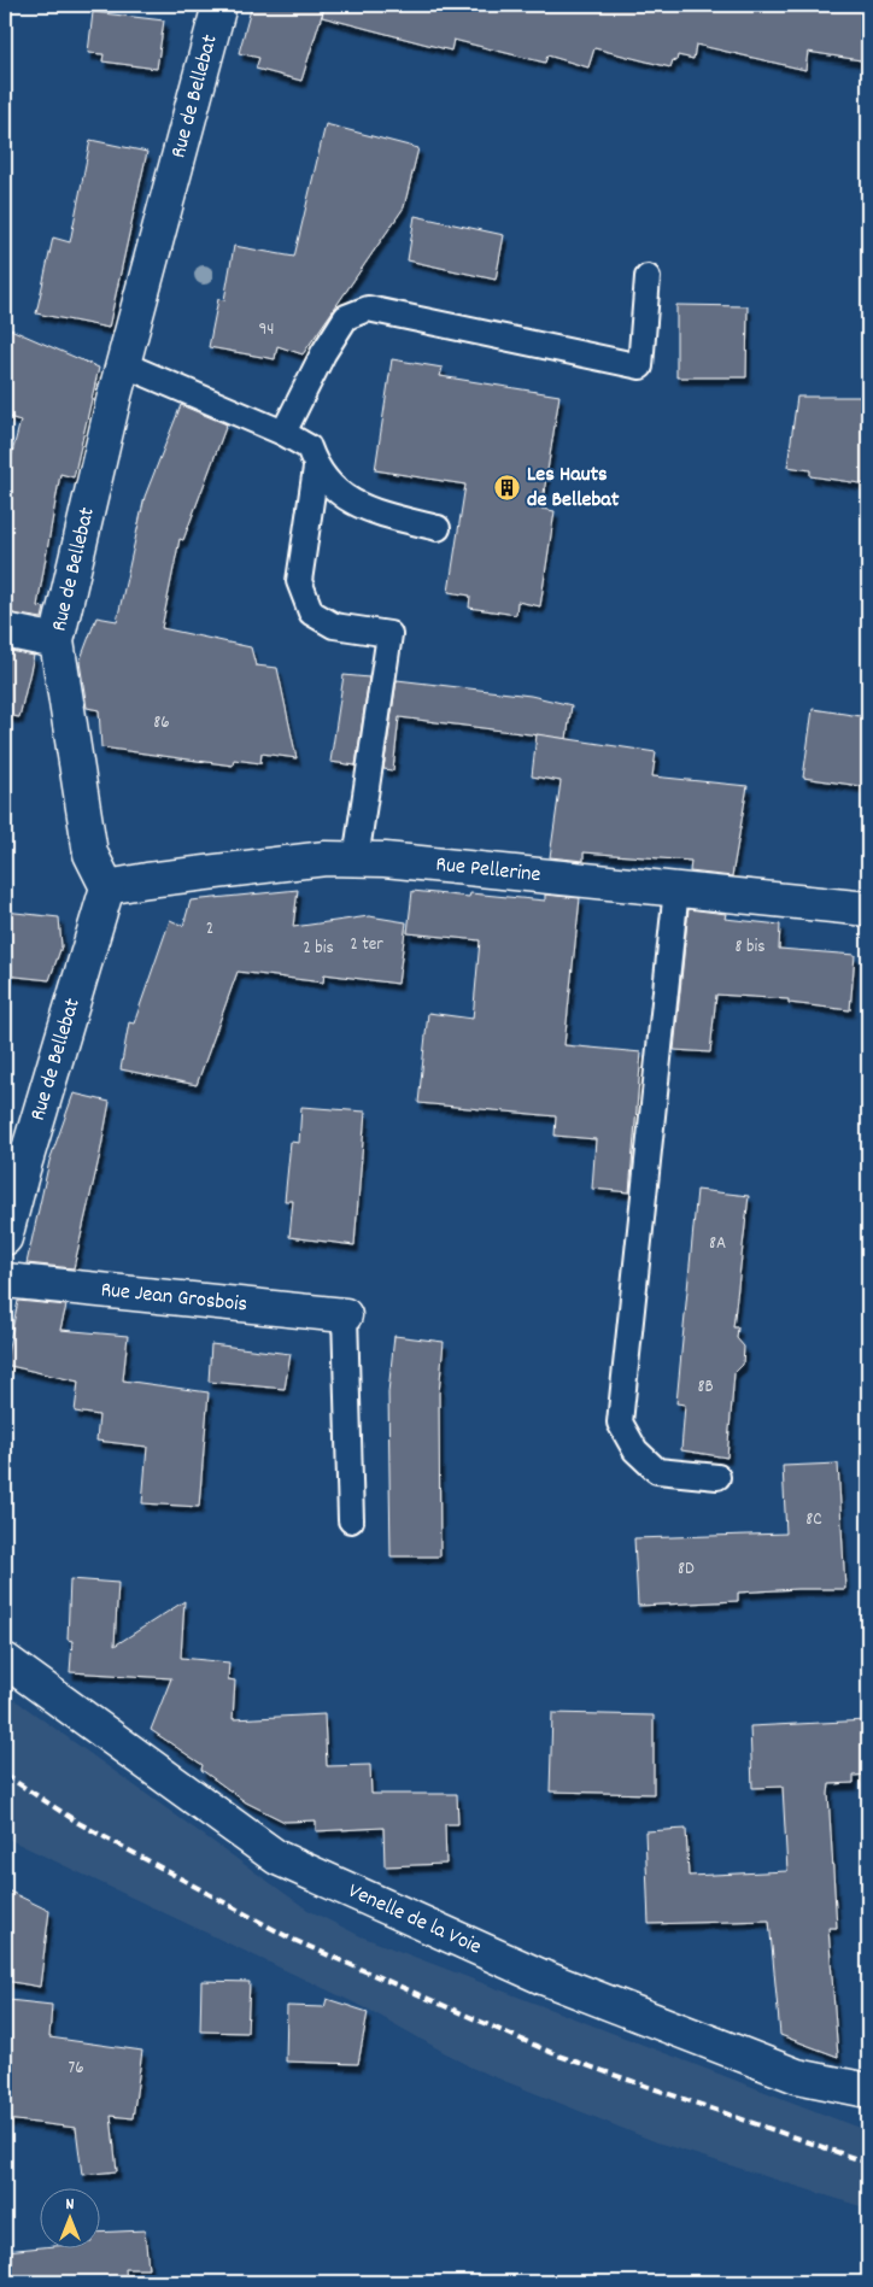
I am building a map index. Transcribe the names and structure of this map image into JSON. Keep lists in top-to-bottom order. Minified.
{"streets":{"street":["Rue de Bellebat","Rue Pellerine","Rue Jean Grosbois","Venelle de la Voie"]},"crossings":[["Rue de Bellebat","Rue Pellerine"]],"places":{"building":["Les Hauts de Bellebat"]},"house_numbers":["94","86","2","2 ter","8 bis","2 bis","8A","8B","8C","8D","76"],"north":"top"}
